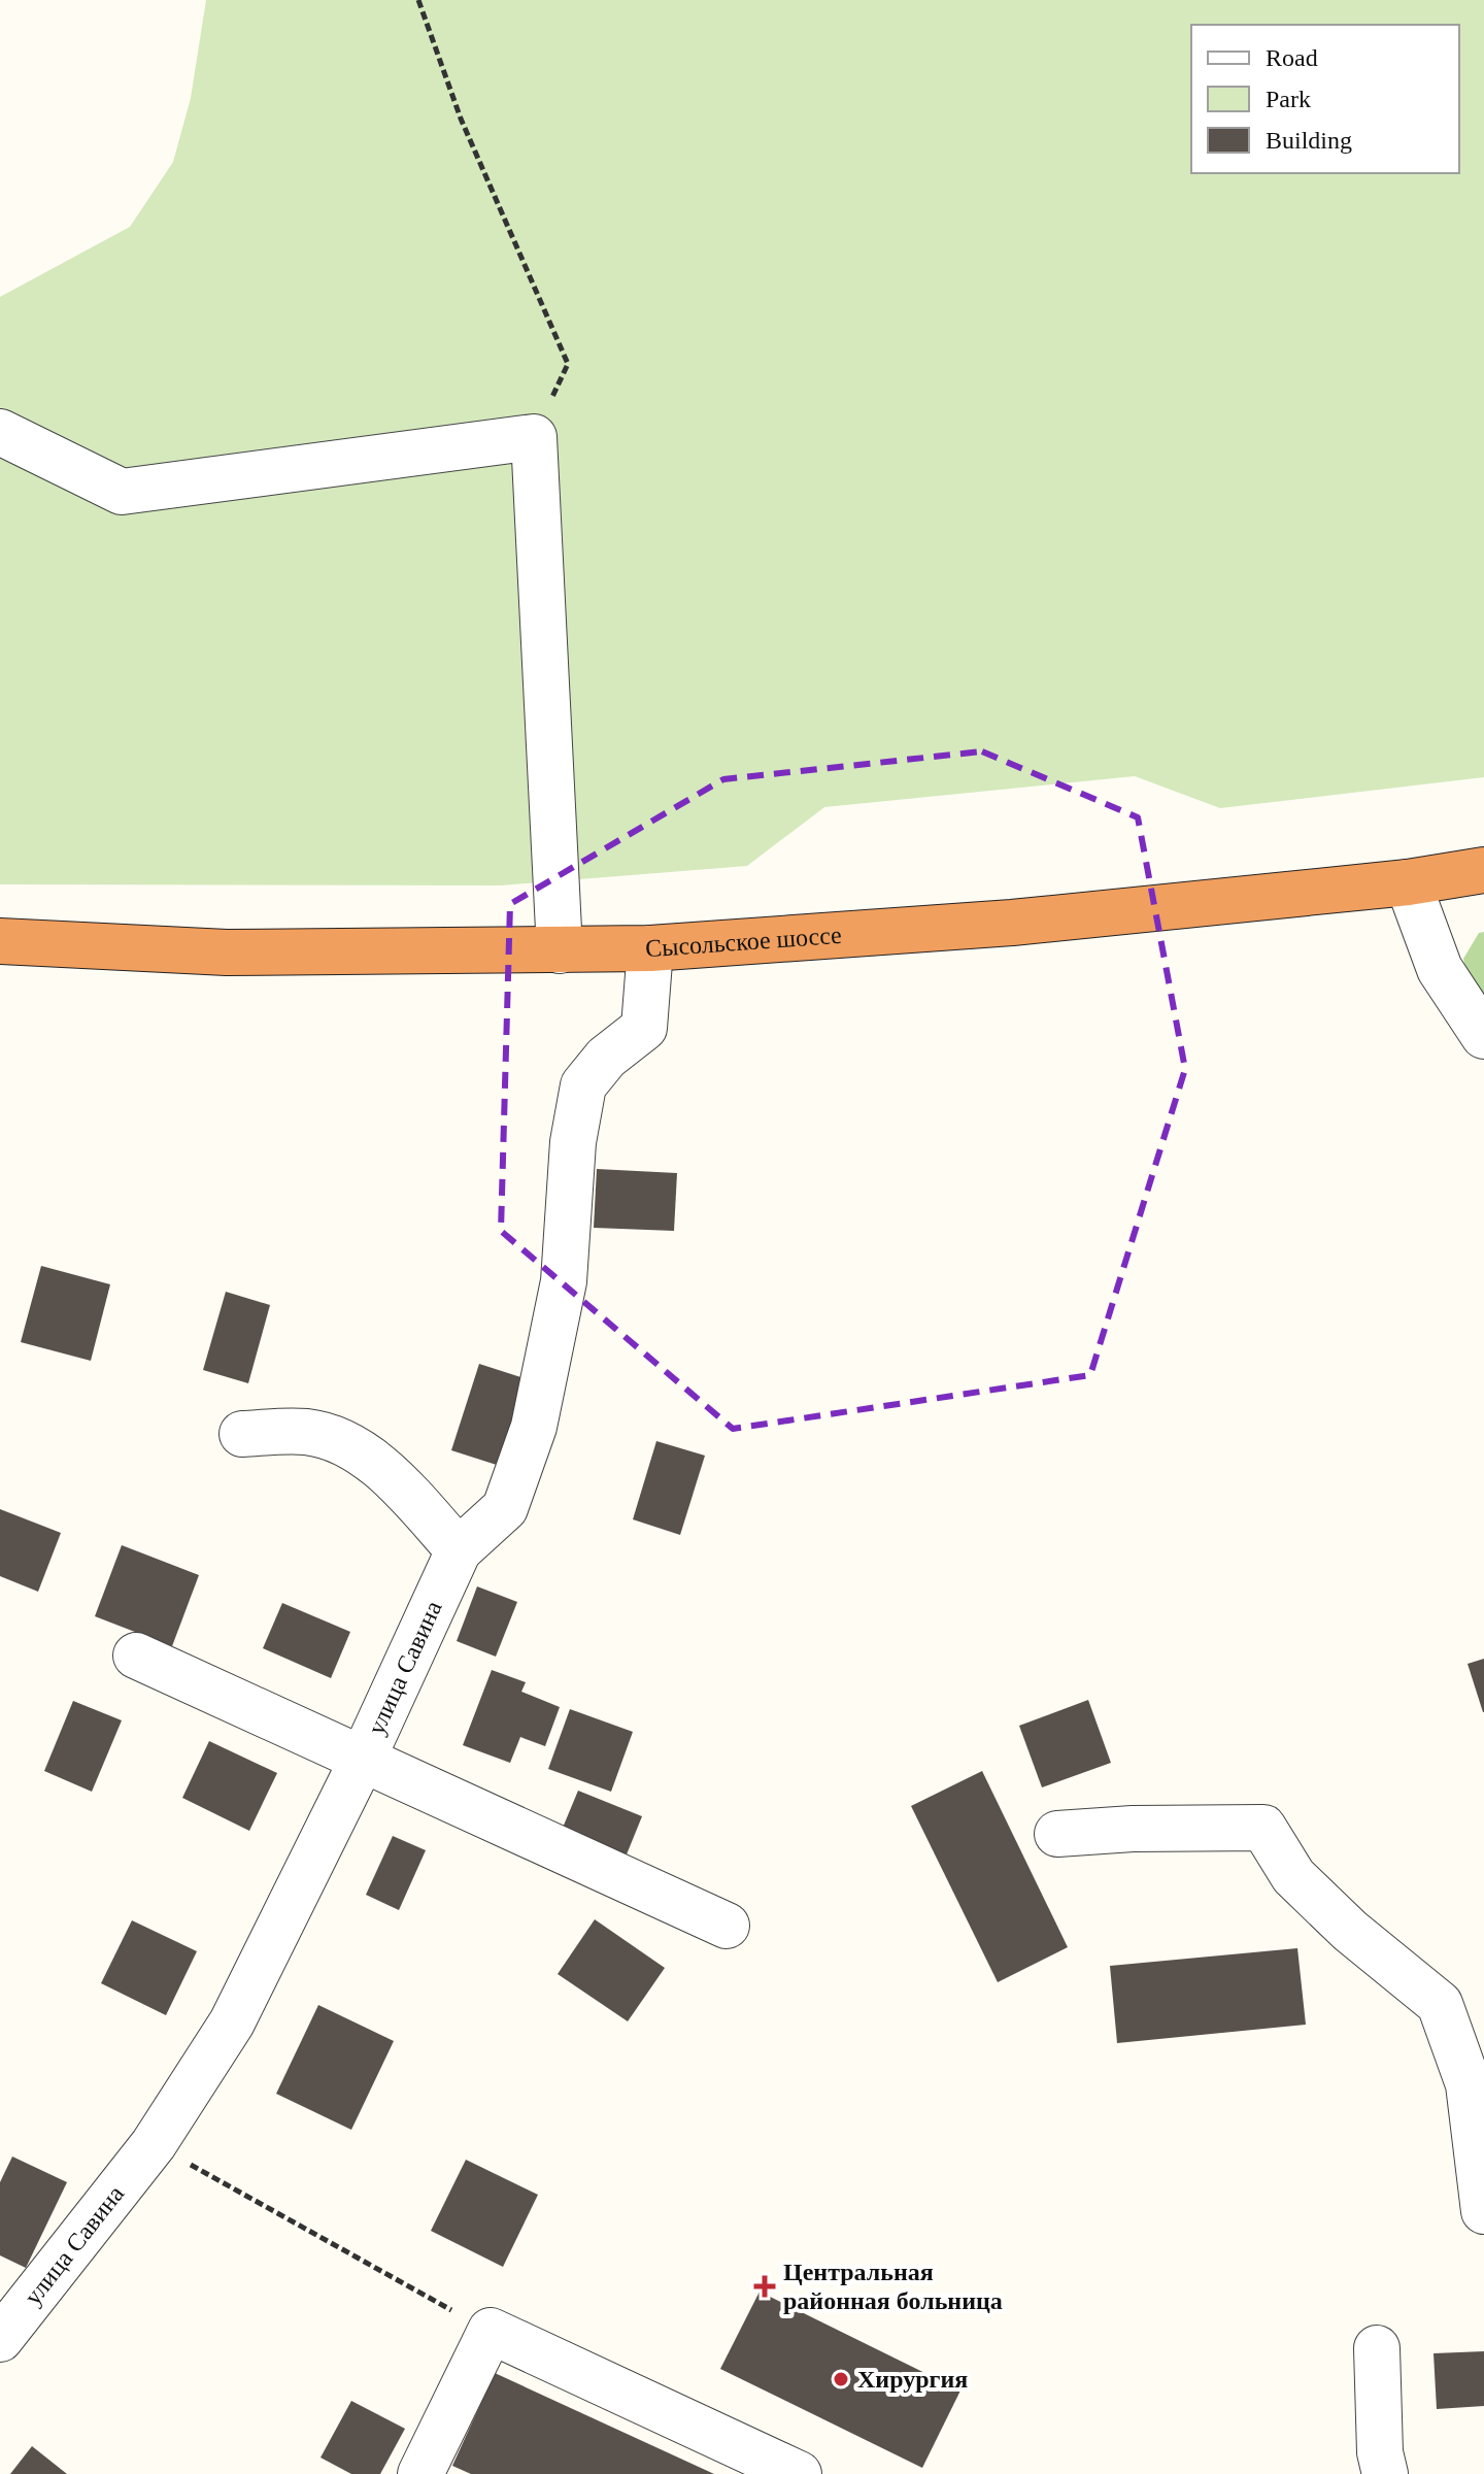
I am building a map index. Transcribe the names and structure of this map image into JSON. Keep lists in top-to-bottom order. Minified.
{"streets":{"highway":["Сысольское шоссе"],"street":["улица Савина"]},"crossings":[["Сысольское шоссе","улица Савина"]],"places":{"health":["Центральная районная больница"],"other":["Хирургия"]},"legend":["Road","Park","Building"]}
